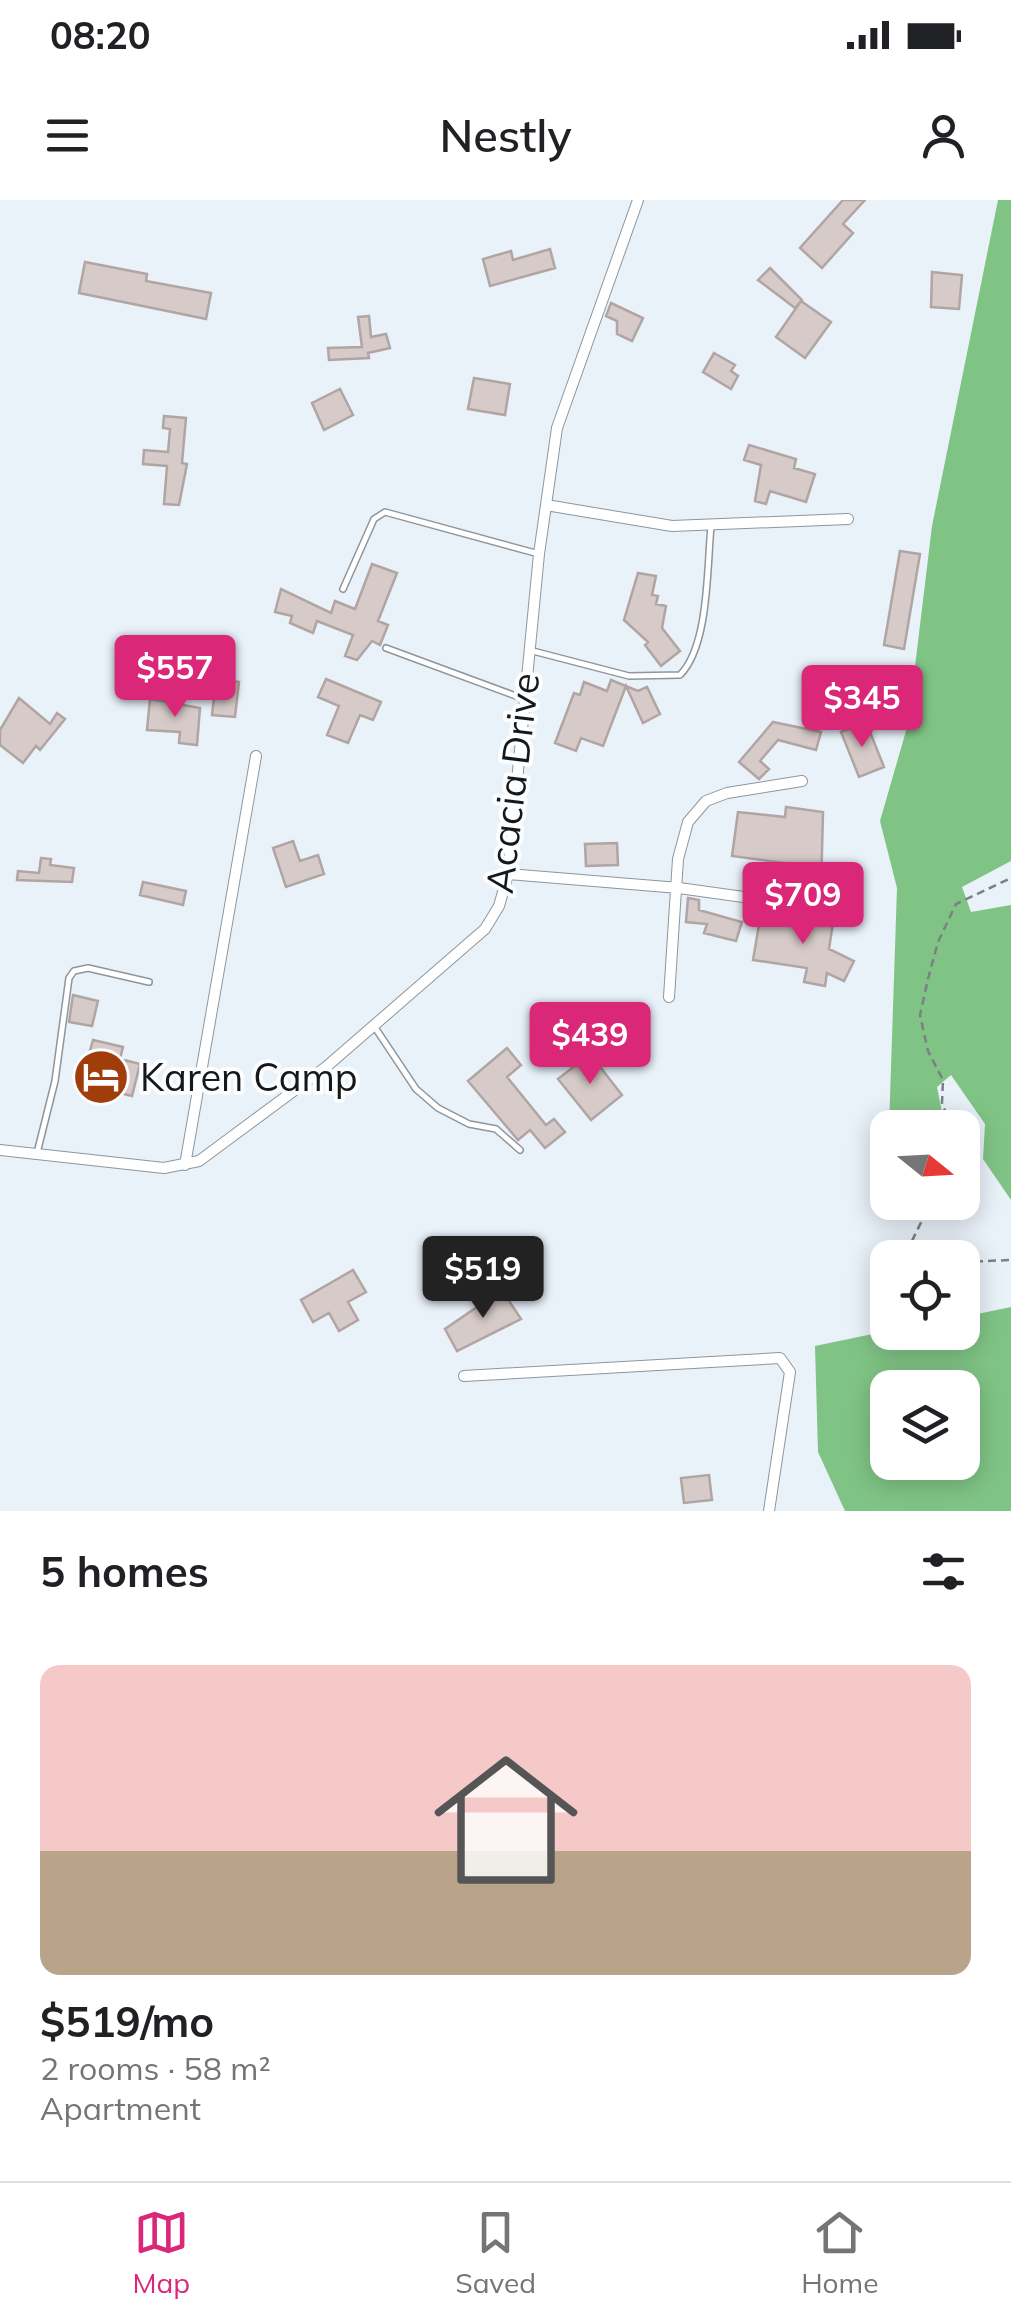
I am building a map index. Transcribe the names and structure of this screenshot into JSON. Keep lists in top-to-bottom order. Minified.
{"streets":{"street":["Acacia Drive"]},"places":{"hotel":["Karen Camp"]},"north":"right","page":{"status":"08:20","header":"Nestly","price":["$557","$345","$709","$439","$519"],"heading":"5 homes","list":[{"name":"$519/mo","note":"2 rooms · 58 m² · Apartment"}],"tabs":["Map","Saved","Home"]}}
